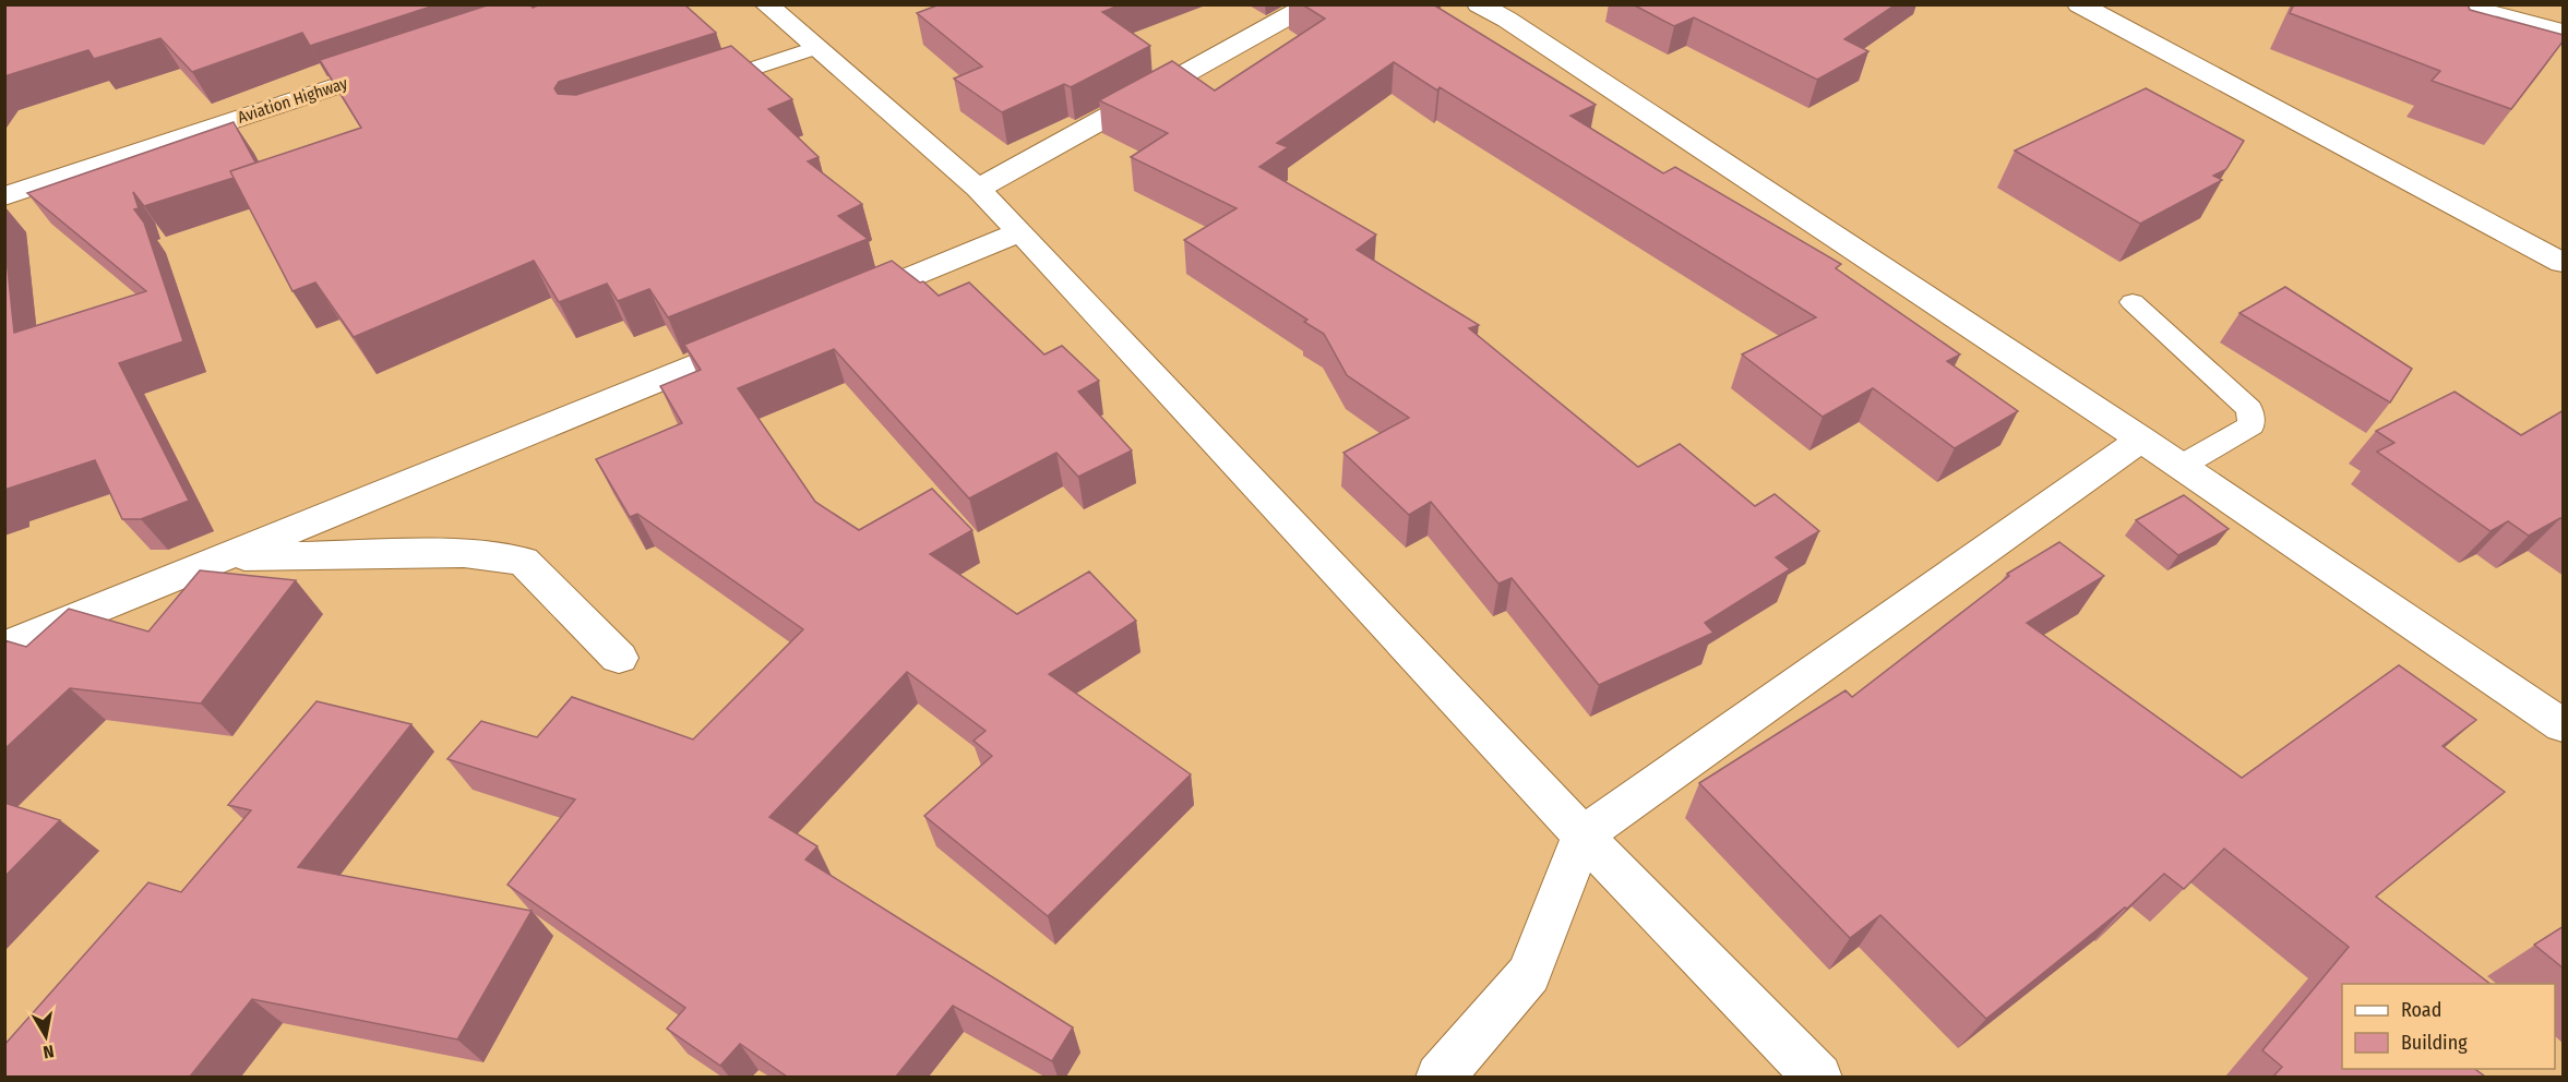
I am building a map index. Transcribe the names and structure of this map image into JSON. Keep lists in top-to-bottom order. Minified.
{"streets":{"street":["Aviation Highway"]},"legend":["Road","Building"],"north":"bottom"}
